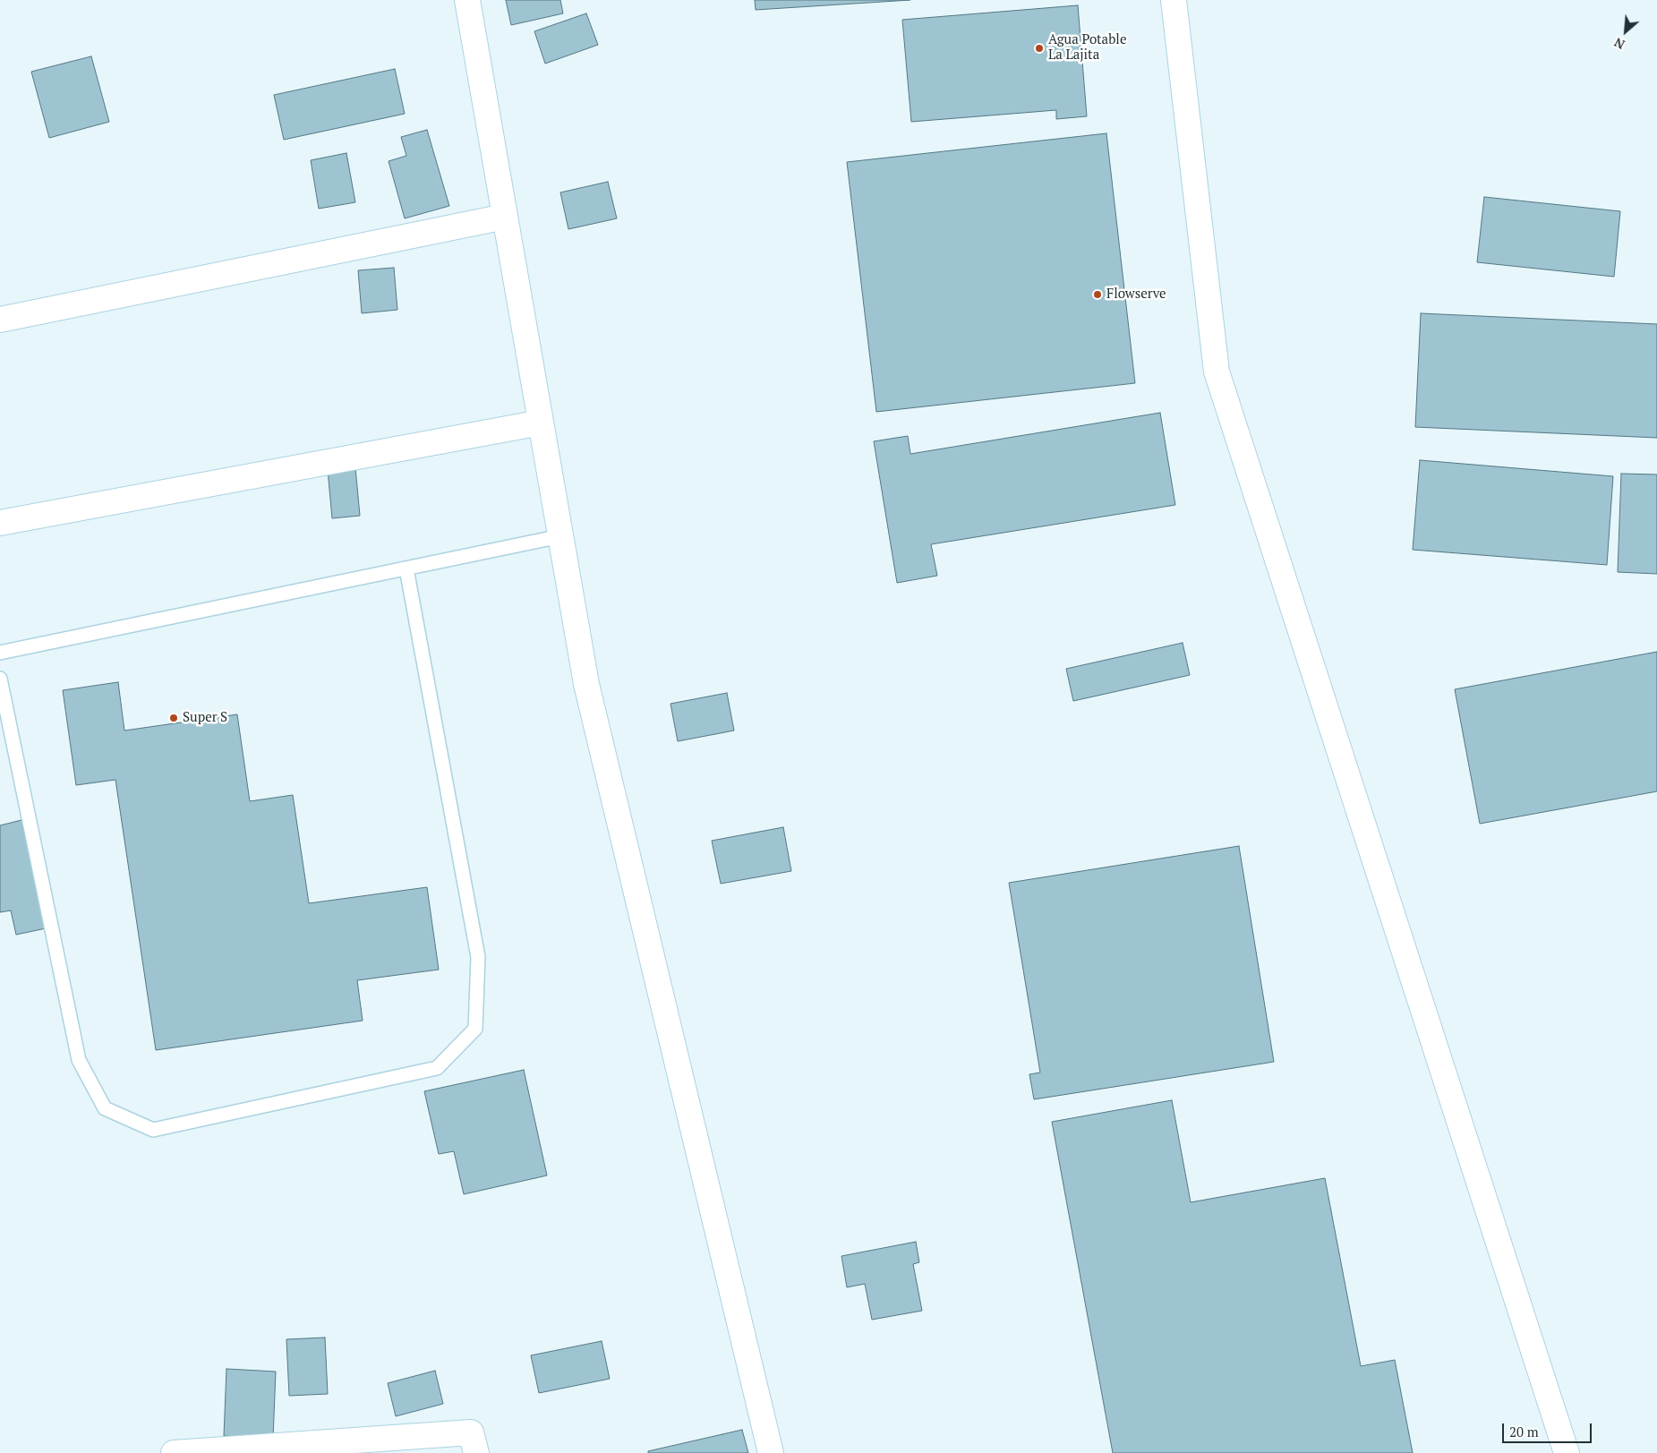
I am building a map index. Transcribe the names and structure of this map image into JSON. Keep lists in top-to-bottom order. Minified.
{"places":["Agua Potable La Lajita","Flowserve","Super S"],"scale_bar":"20 m","north":"bottom left"}
